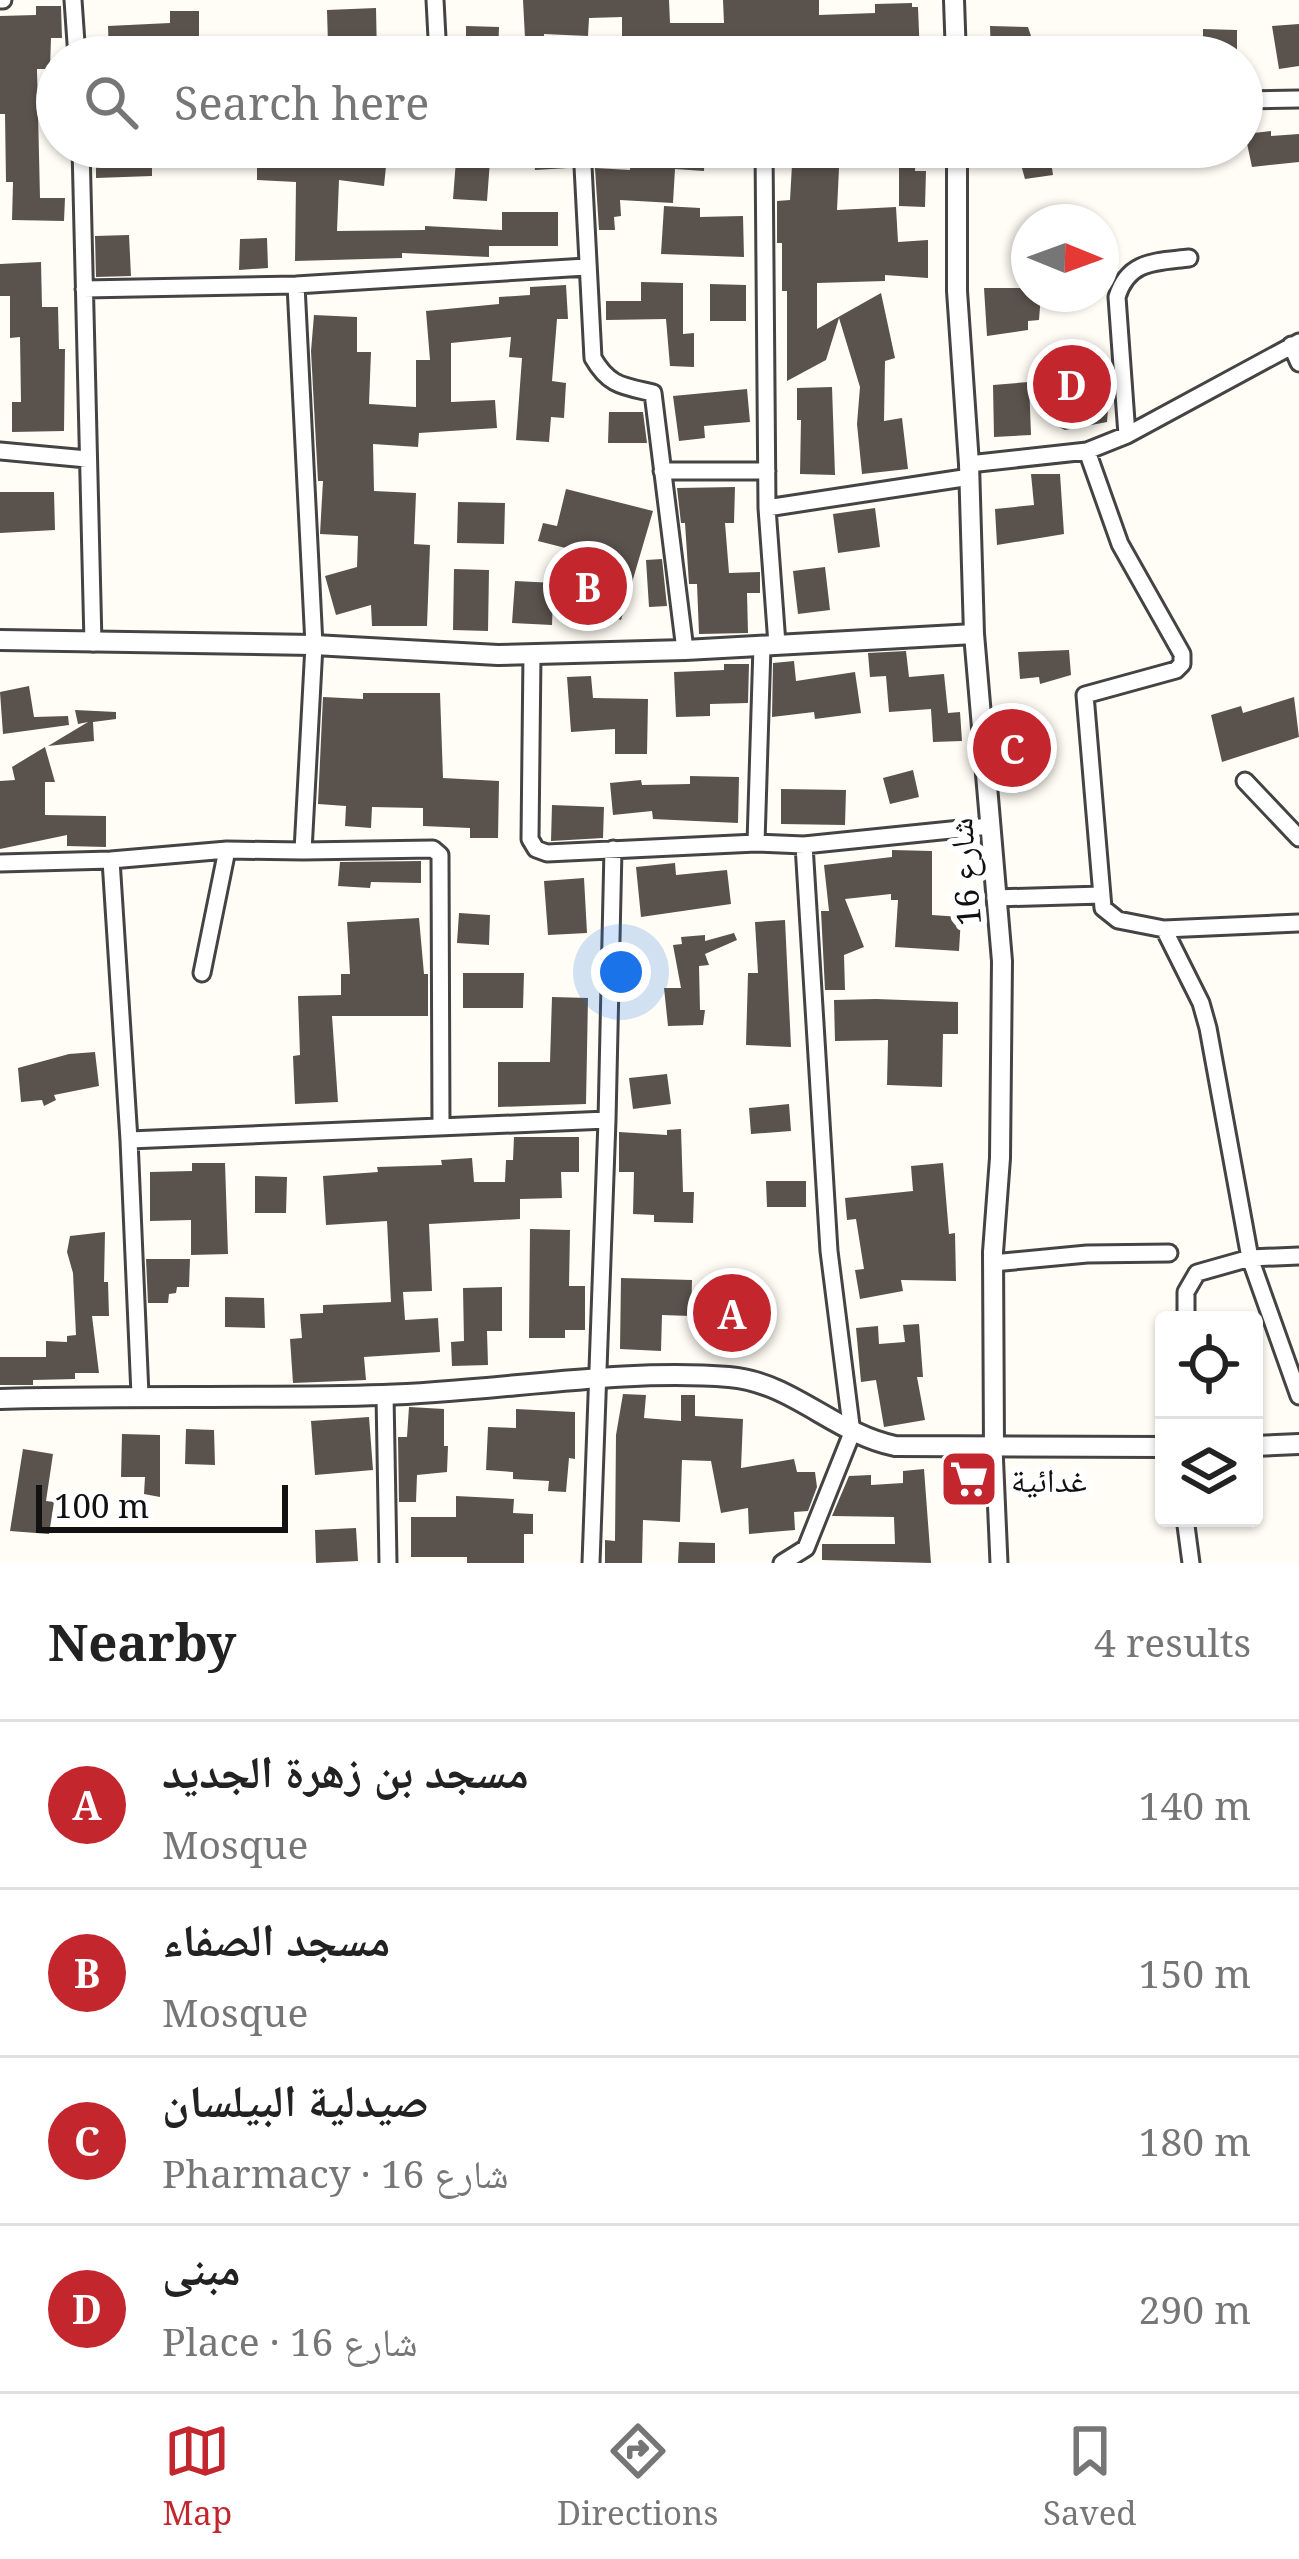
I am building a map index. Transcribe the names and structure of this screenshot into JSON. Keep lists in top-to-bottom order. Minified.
{"streets":{"street":["شارع 16"]},"places":{"supermarket":["غدائية"]},"scale_bar":"100 m","north":"right","page":{"search":"Search here","pins":["D","B","C","A"],"scale":"100 m","heading":["Nearby","4 results"],"list":[{"mark":"A","name":"مسجد بن زهرة الجديد","note":"Mosque","value":"140 m"},{"mark":"B","name":"مسجد الصفاء","note":"Mosque","value":"150 m"},{"mark":"C","name":"صيدلية البيلسان","note":"Pharmacy · شارع 16","value":"180 m"},{"mark":"D","name":"مبنى","note":"Place · شارع 16","value":"290 m"}],"nav":["Map","Directions","Saved"]}}
